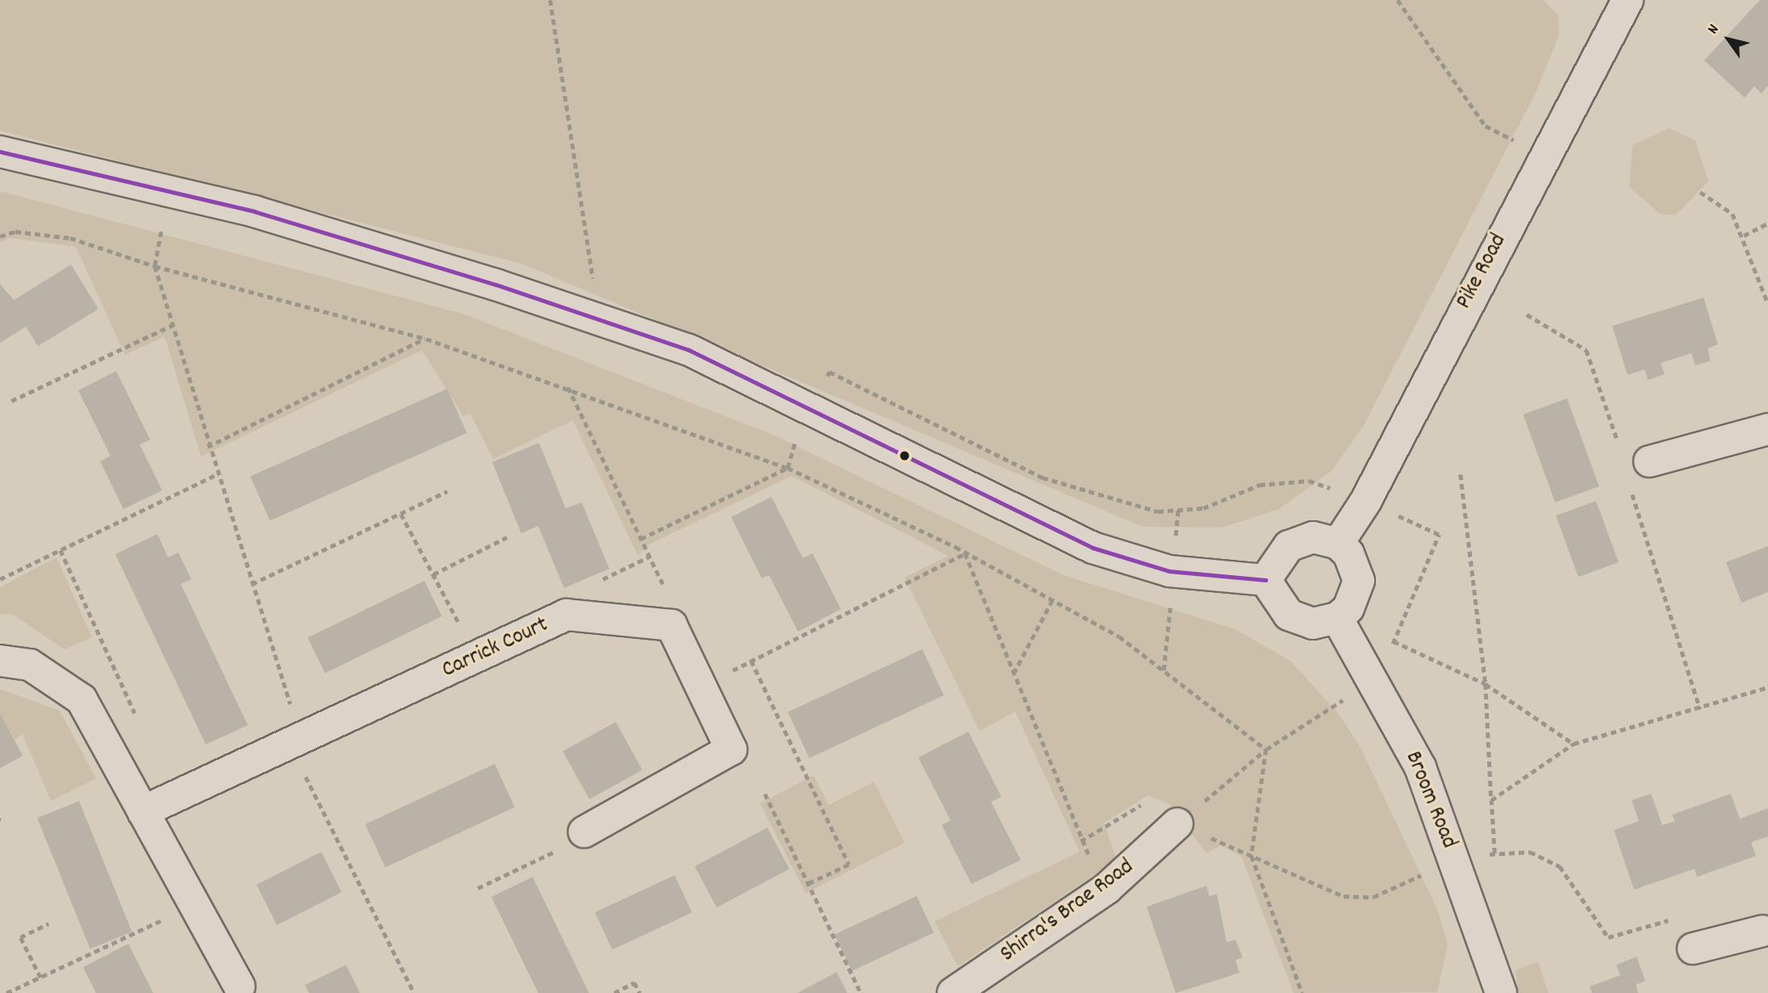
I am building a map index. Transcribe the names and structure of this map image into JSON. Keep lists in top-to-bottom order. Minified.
{"streets":{"street":["Pike Road","Carrick Court","Broom Road","Shirra's Brae Road"]},"crossings":[["Pike Road","Broom Road"]],"north":"top left"}
